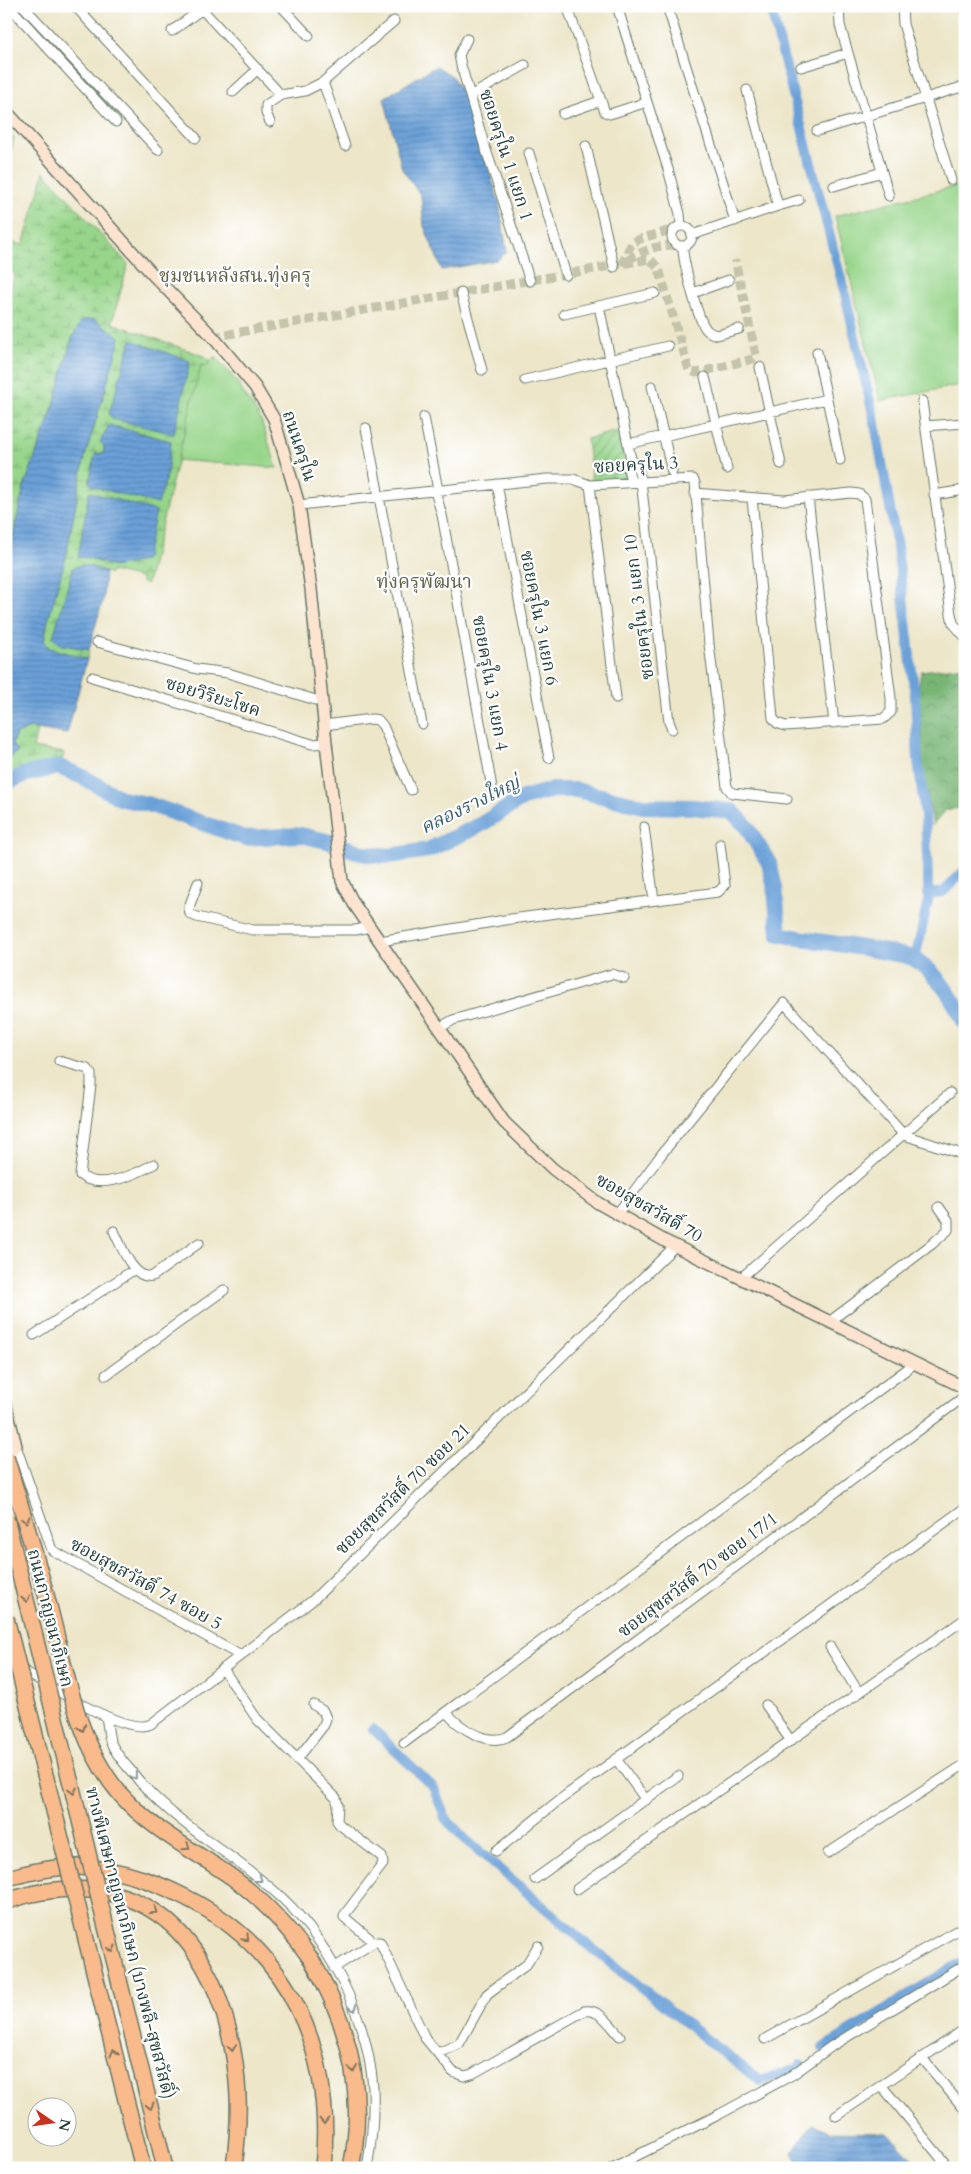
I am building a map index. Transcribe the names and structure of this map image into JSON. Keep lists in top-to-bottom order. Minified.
{"streets":{"highway":["ถนนกาญจนาภิเษก","ทางพิเศษกาญจนาภิเษก (บางพลี-สุขสวัสดิ์)"],"street":["ซอยครุใน 1 แยก 1","ถนนครุใน","ซอยครุใน 3","ซอยครุใน 3 แยก 10","ซอยครุใน 3 แยก 6","ซอยครุใน 3 แยก 4","ซอยวิริยะโชค","ซอยสุขสวัสดิ์ 70","ซอยสุขสวัสดิ์ 70 ซอย 21","ซอยสุขสวัสดิ์ 70 ซอย 17/1","ซอยสุขสวัสดิ์ 74 ซอย 5"]},"crossings":[["ถนนครุใน","ซอยครุใน 3"],["ถนนครุใน","ซอยวิริยะโชค"],["ถนนครุใน","ซอยสุขสวัสดิ์ 70"],["ซอยครุใน 3","ซอยครุใน 3 แยก 10"],["ซอยครุใน 3","ซอยครุใน 3 แยก 6"],["ซอยครุใน 3","ซอยครุใน 3 แยก 4"],["ซอยสุขสวัสดิ์ 70","ซอยสุขสวัสดิ์ 70 ซอย 21"],["ซอยสุขสวัสดิ์ 70 ซอย 21","ซอยสุขสวัสดิ์ 74 ซอย 5"],["ถนนกาญจนาภิเษก","ทางพิเศษกาญจนาภิเษก (บางพลี-สุขสวัสดิ์)"]],"districts":["ชุมชนหลังสน.ทุ่งครุ","ทุ่งครุพัฒนา"],"water":["คลองรางใหญ่"],"north":"right"}
